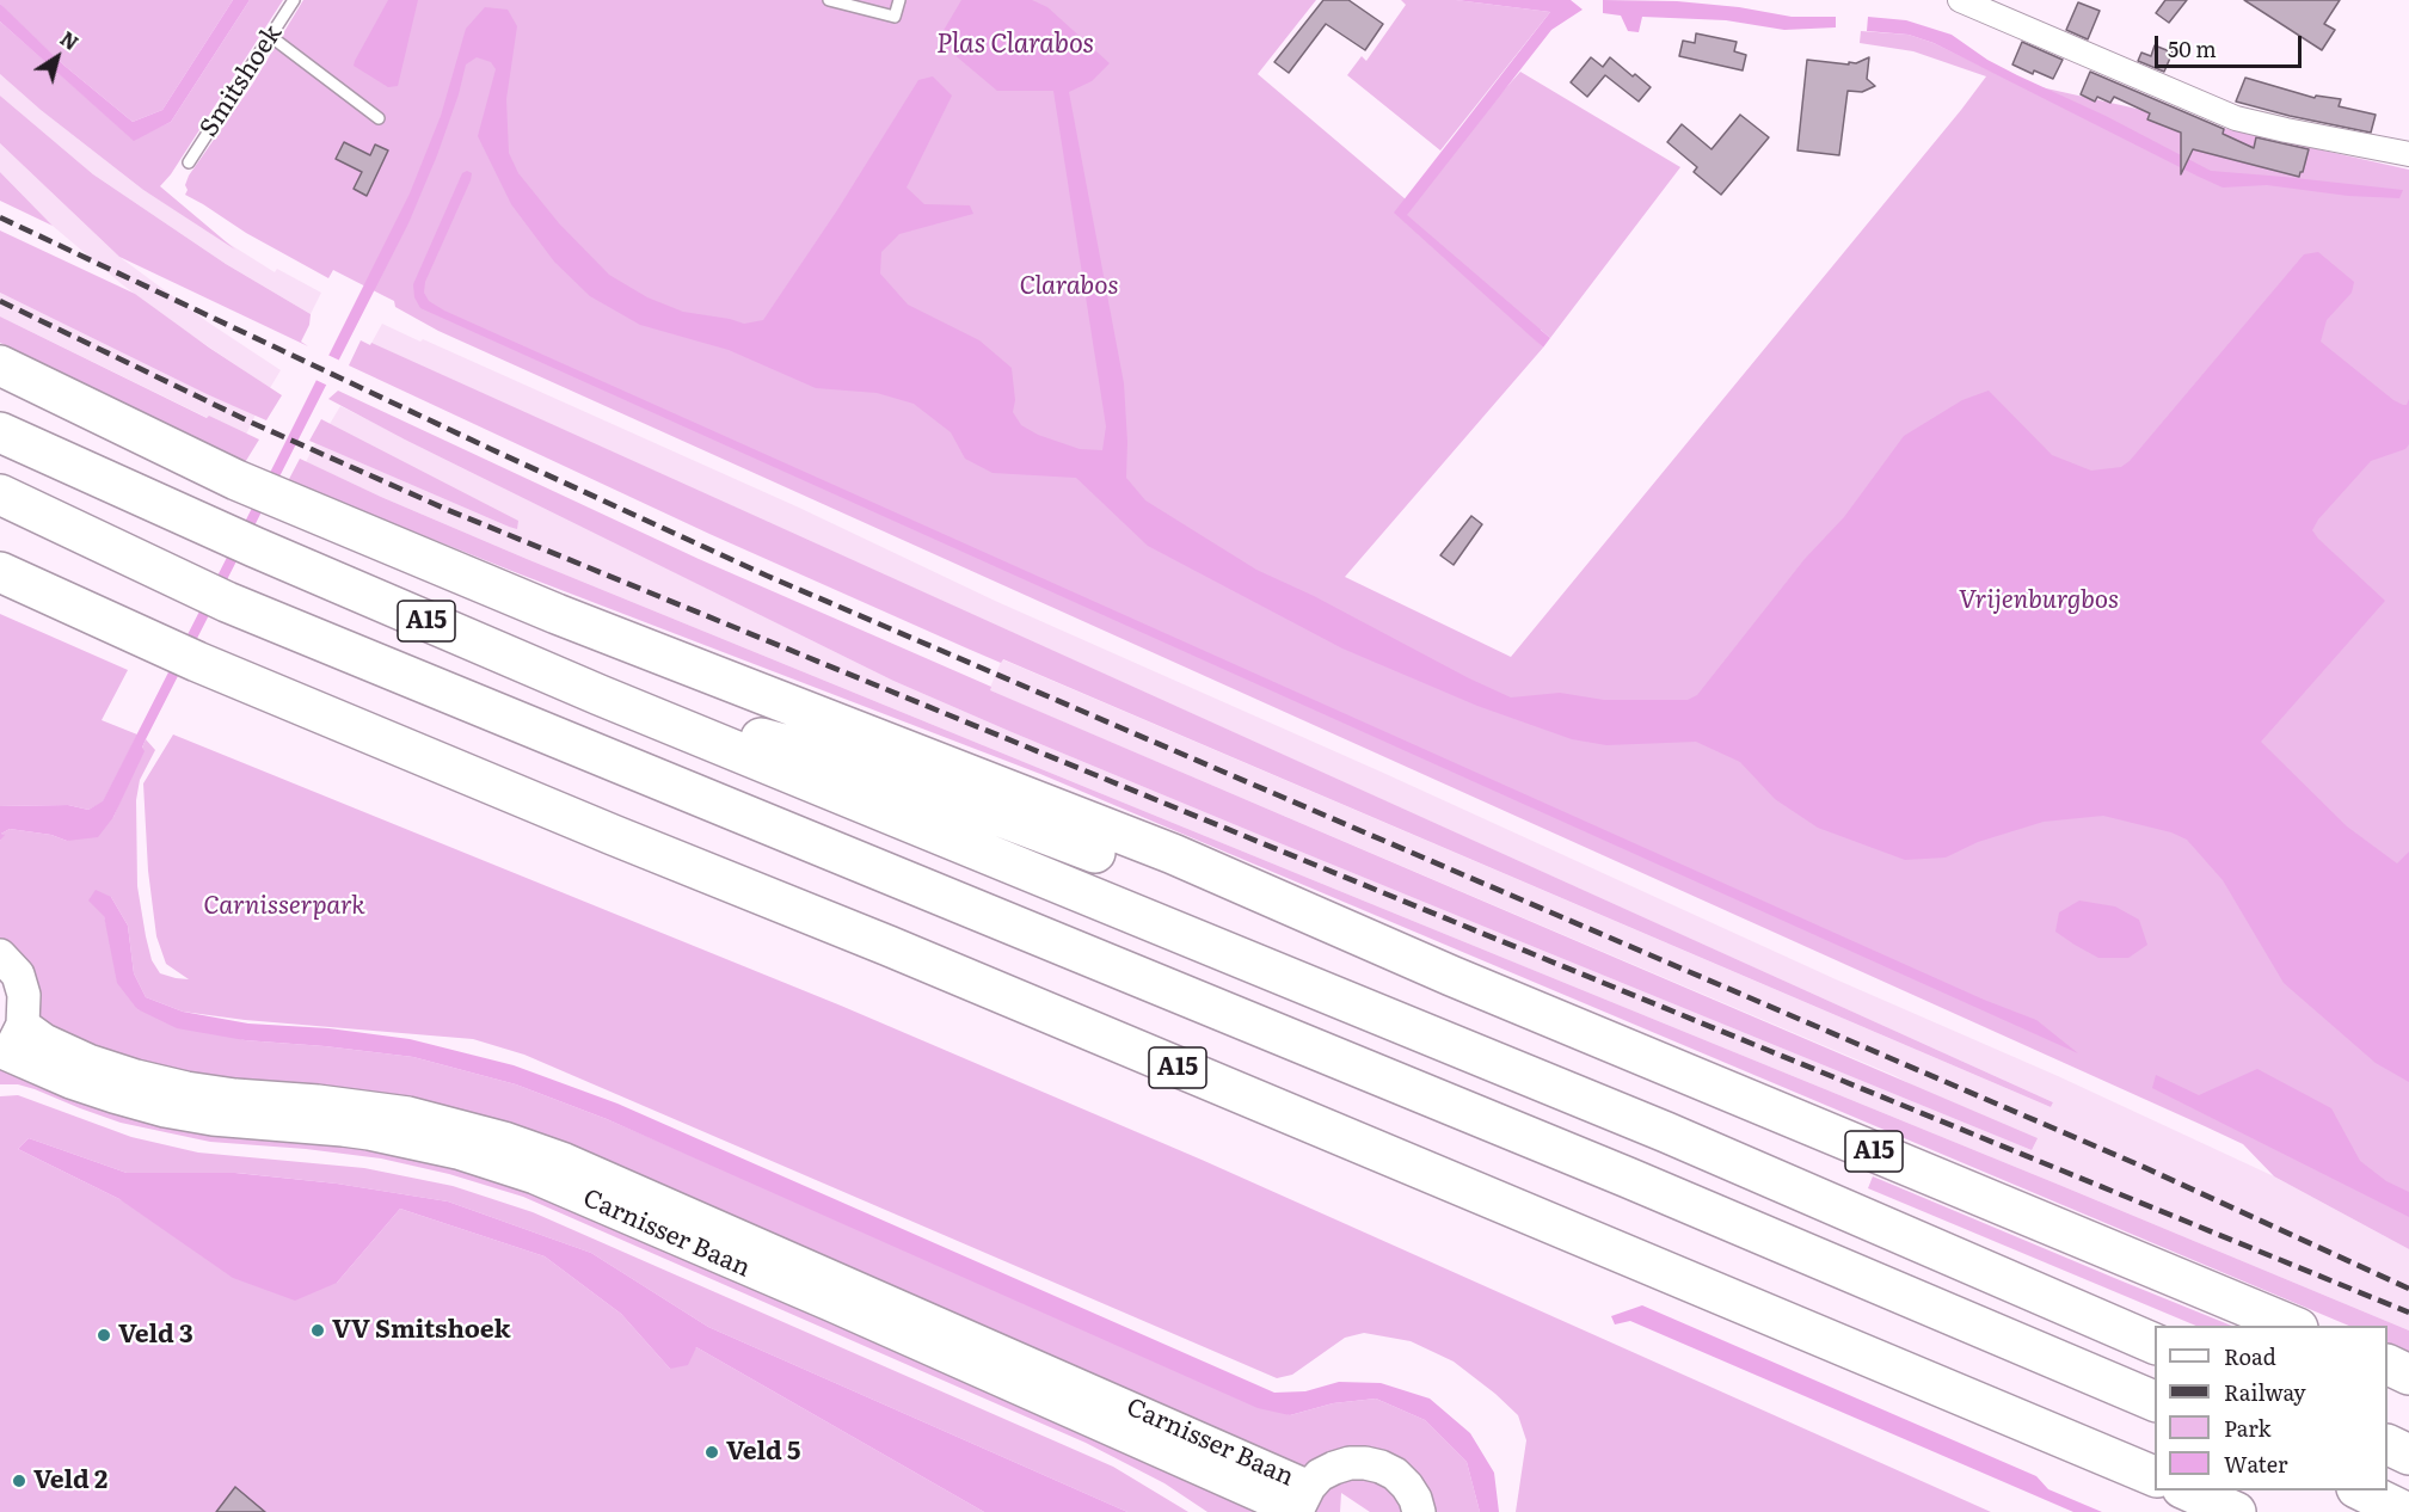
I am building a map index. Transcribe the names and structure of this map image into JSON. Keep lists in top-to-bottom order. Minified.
{"streets":{"highway":["A15"],"main road":["Carnisser Baan"],"lane":["Smitshoek"]},"water":["Plas Clarabos"],"parks":["Clarabos","Vrijenburgbos","Carnisserpark"],"places":["VV Smitshoek","Veld 3","Veld 5","Veld 2"],"legend":["Road","Railway","Park","Water"],"scale_bar":"50 m","north":"top right"}
